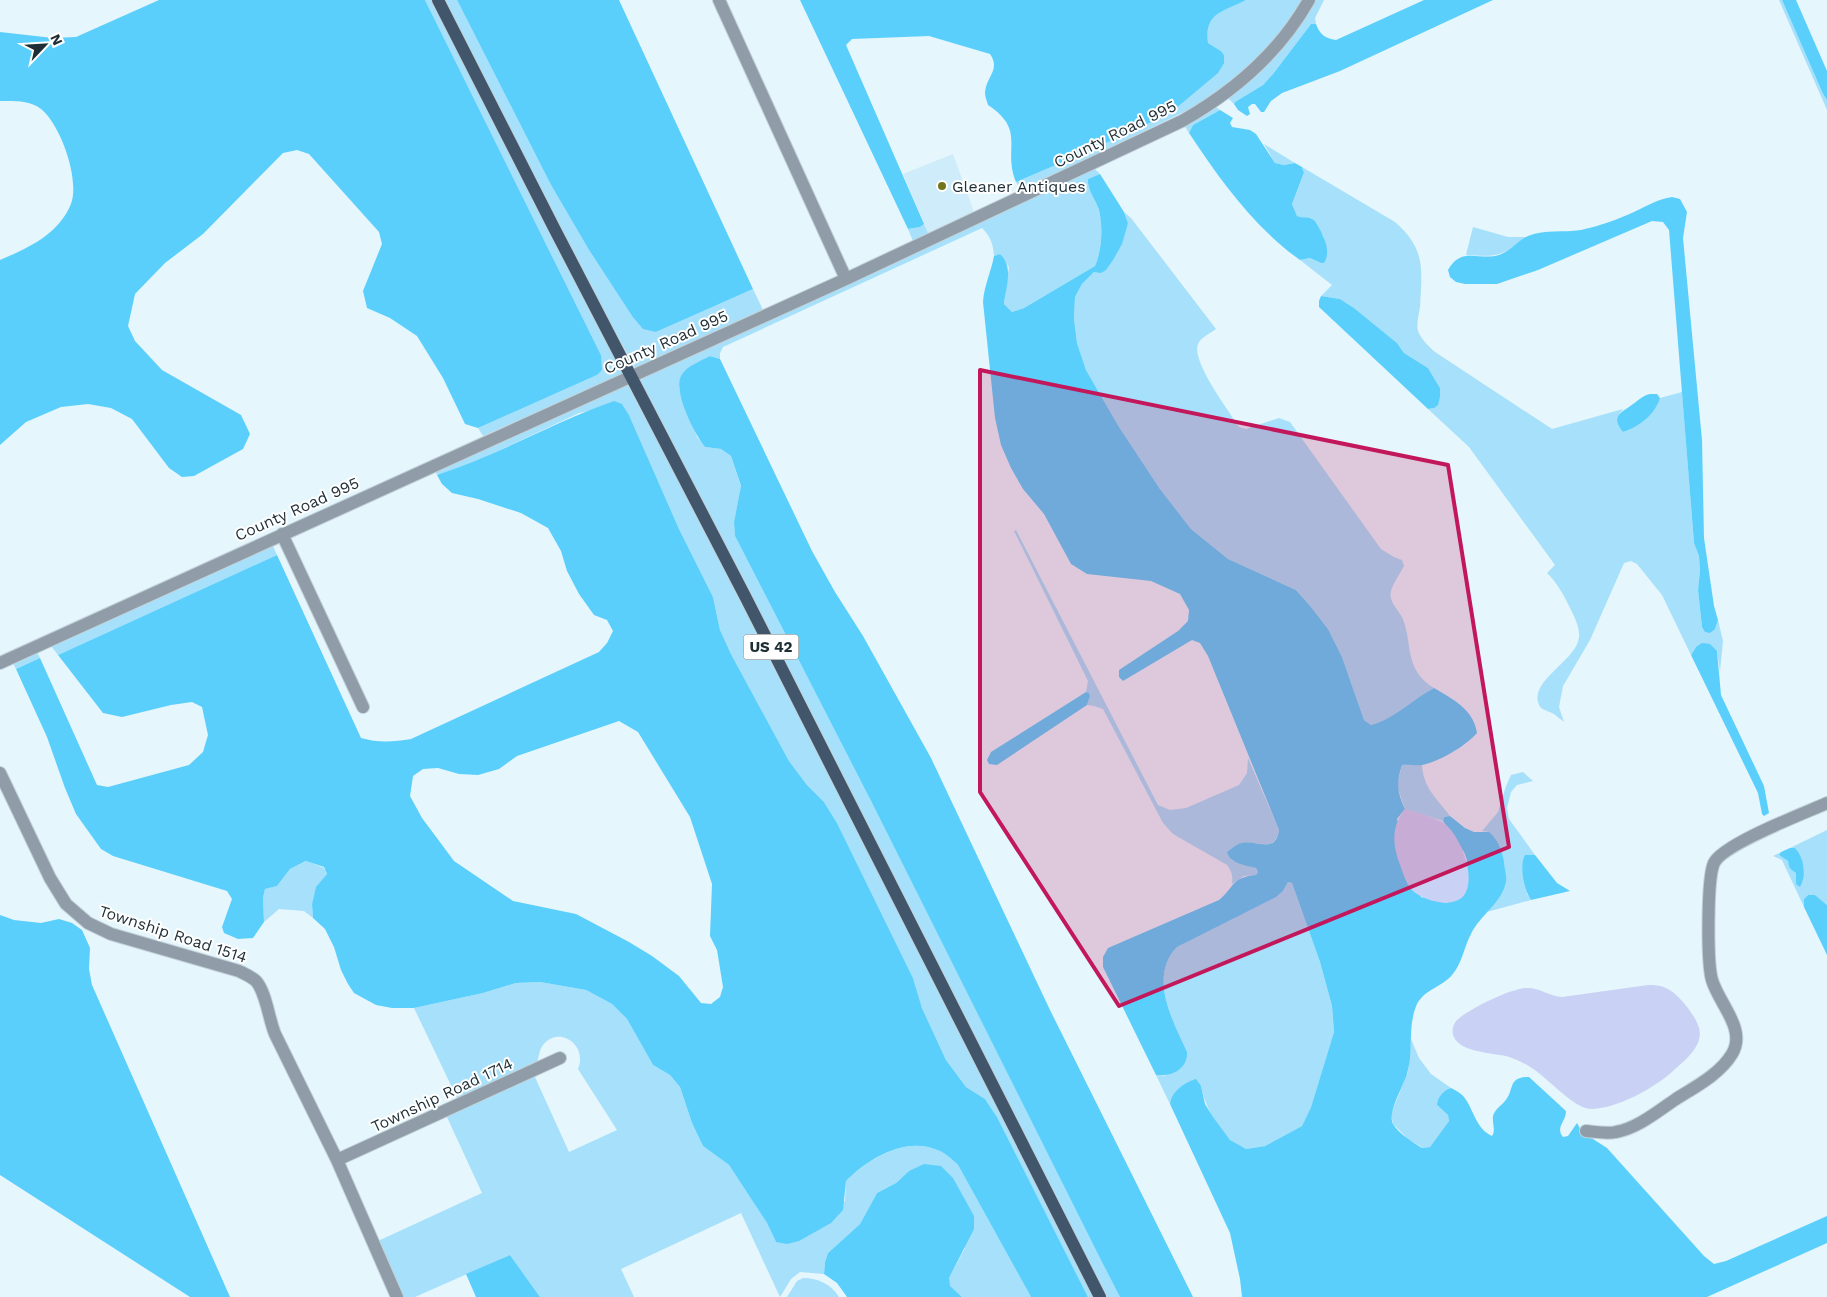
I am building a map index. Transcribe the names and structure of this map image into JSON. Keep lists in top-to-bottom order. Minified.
{"streets":{"main road":["US 42"],"street":["County Road 995","Township Road 1514","Township Road 1714"]},"crossings":[["County Road 995","US 42"],["Township Road 1514","Township Road 1714"]],"places":["Gleaner Antiques"],"north":"top right"}
